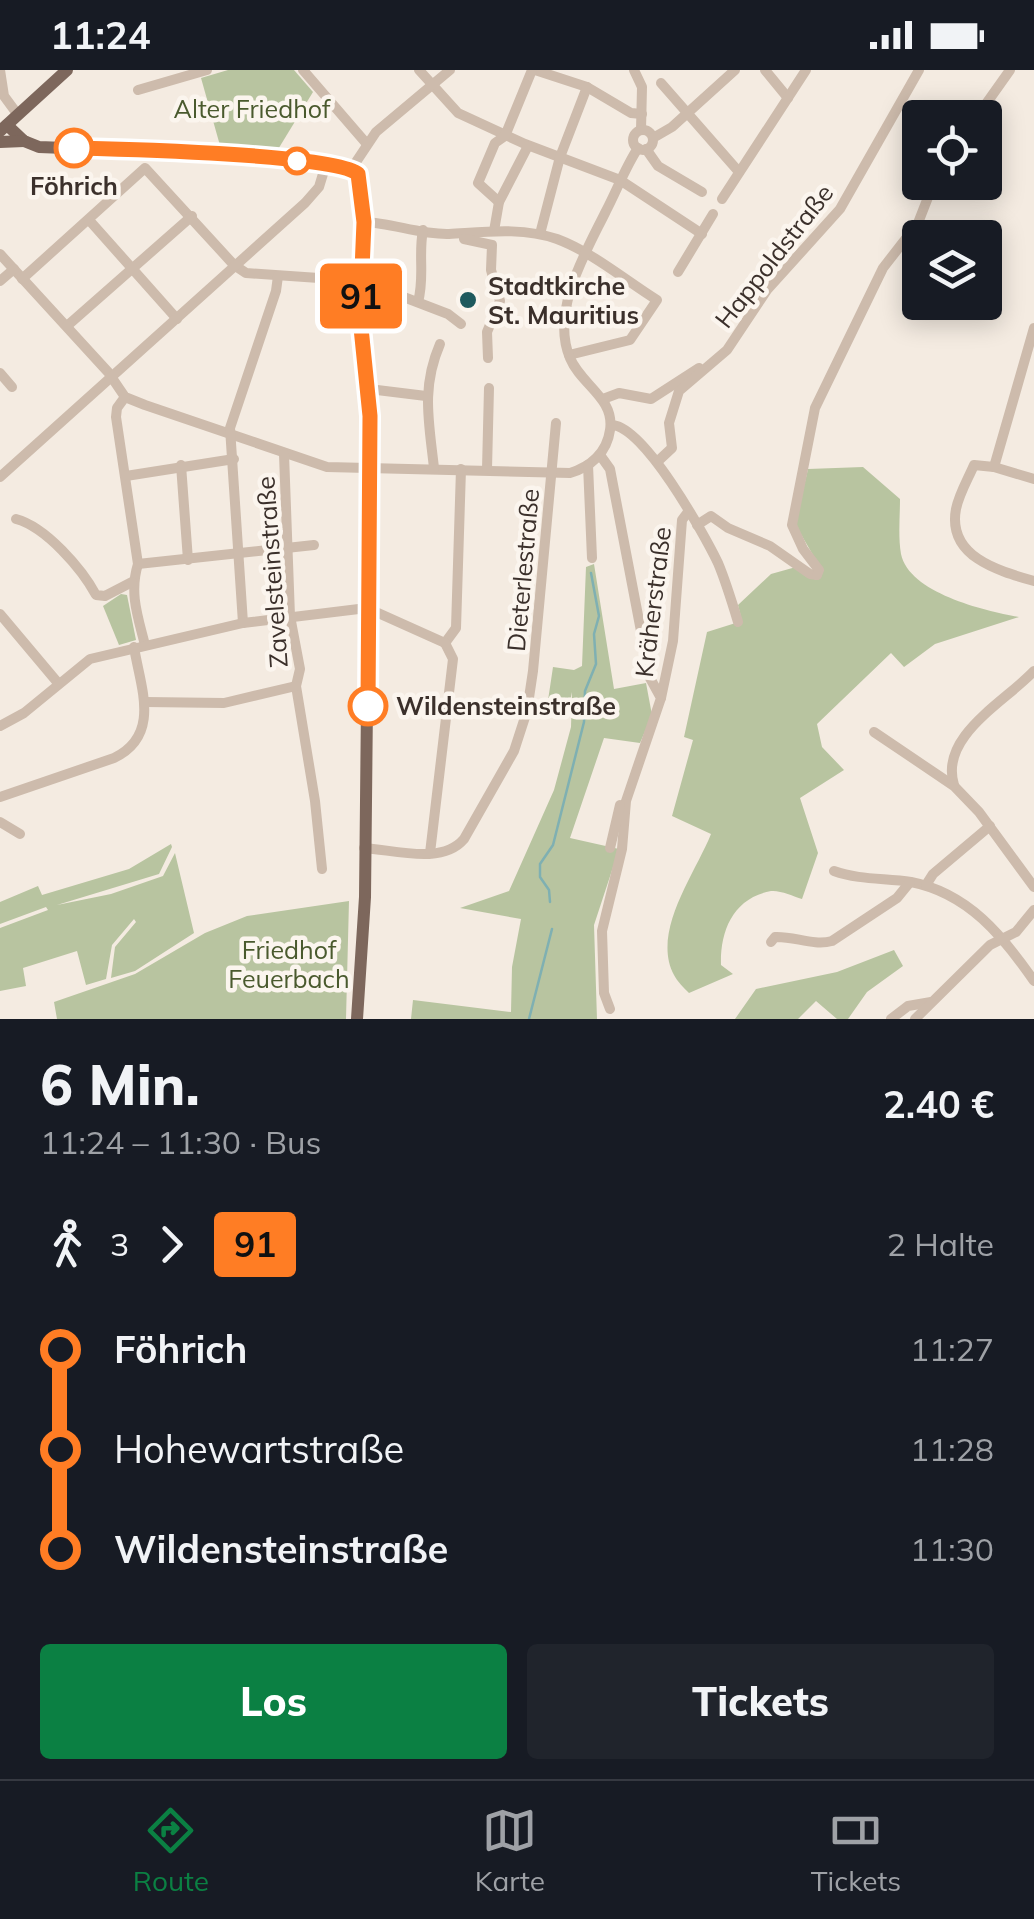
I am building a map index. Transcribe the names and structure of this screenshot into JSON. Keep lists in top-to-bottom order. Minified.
{"streets":{"street":["Happoldstraße","Dieterlestraße","Zavelsteinstraße","Kräherstraße"]},"parks":["Alter Friedhof","Friedhof Feuerbach"],"places":["Föhrich","Stadtkirche St. Mauritius","Wildensteinstraße"],"lines":["bus line 91"],"page":{"status":"11:24","on_map":"91","heading":["6 Min.","11:24 – 11:30 · Bus","2.40 €"],"legs":["3","91","2 Halte"],"list":[{"name":"Föhrich","value":"11:27"},{"name":"Hohewartstraße","value":"11:28"},{"name":"Wildensteinstraße","value":"11:30"}],"buttons":["Los","Tickets"],"tabs":["Route","Karte","Tickets"]}}
